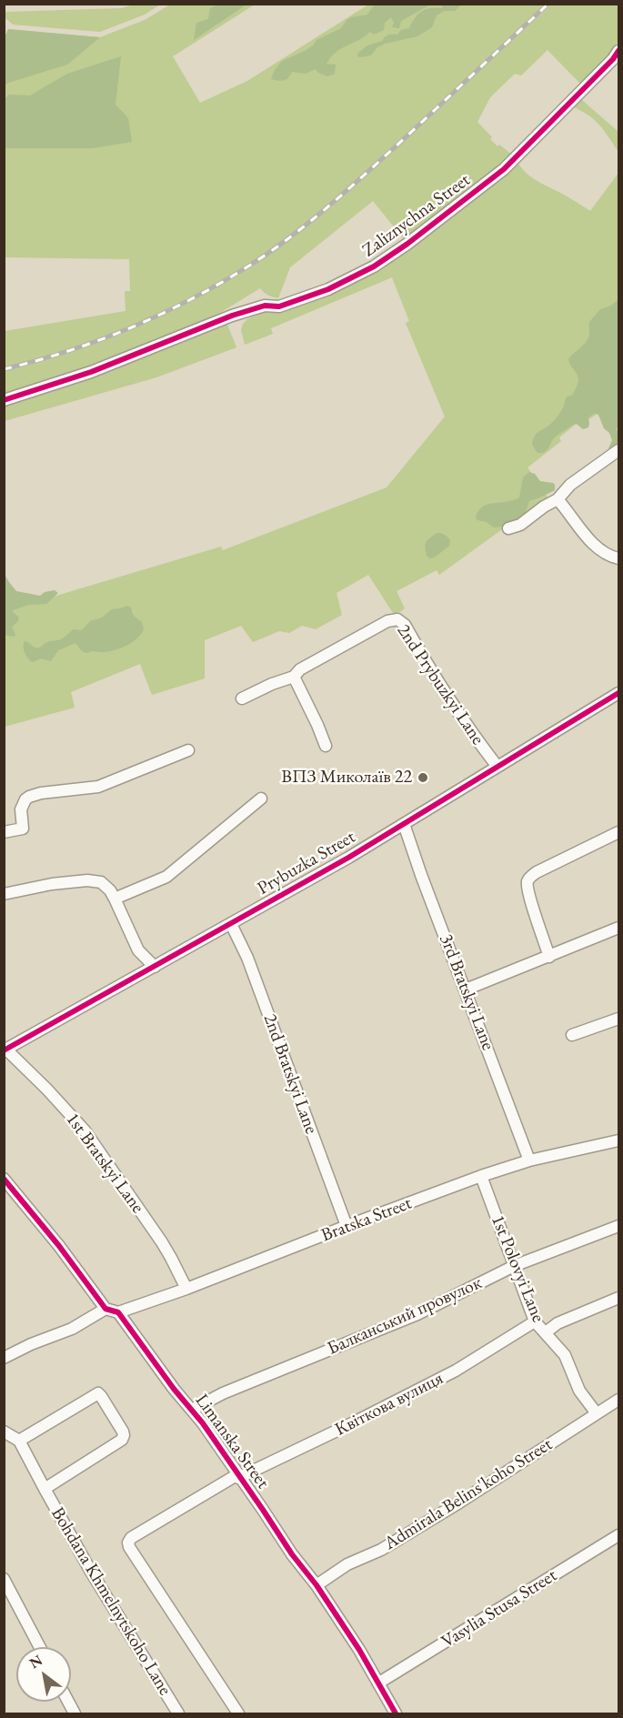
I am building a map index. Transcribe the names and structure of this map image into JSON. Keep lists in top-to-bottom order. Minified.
{"streets":{"street":["Zaliznychna Street","2nd Prybuzkyi Lane","Prybuzka Street","3rd Bratskyi Lane","2nd Bratskyi Lane","1st Bratskyi Lane","Bratska Street","1st Polovyi Lane","Балканський провулок","Квіткова вулиця","Limanska Street","Admirala Belins'koho Street","Bohdana Khmelnytskoho Lane","Vasylia Stusa Street"]},"crossings":[["2nd Prybuzkyi Lane","Prybuzka Street"],["Prybuzka Street","3rd Bratskyi Lane"],["Prybuzka Street","2nd Bratskyi Lane"],["Prybuzka Street","1st Bratskyi Lane"],["3rd Bratskyi Lane","Bratska Street"],["2nd Bratskyi Lane","Bratska Street"],["1st Bratskyi Lane","Bratska Street"],["Bratska Street","1st Polovyi Lane"],["Bratska Street","Limanska Street"],["1st Polovyi Lane","Балканський провулок"],["1st Polovyi Lane","Квіткова вулиця"],["1st Polovyi Lane","Admirala Belins'koho Street"],["Балканський провулок","Limanska Street"],["Квіткова вулиця","Limanska Street"],["Limanska Street","Admirala Belins'koho Street"],["Limanska Street","Vasylia Stusa Street"]],"places":["ВПЗ Миколаїв 22"],"north":"top left"}
